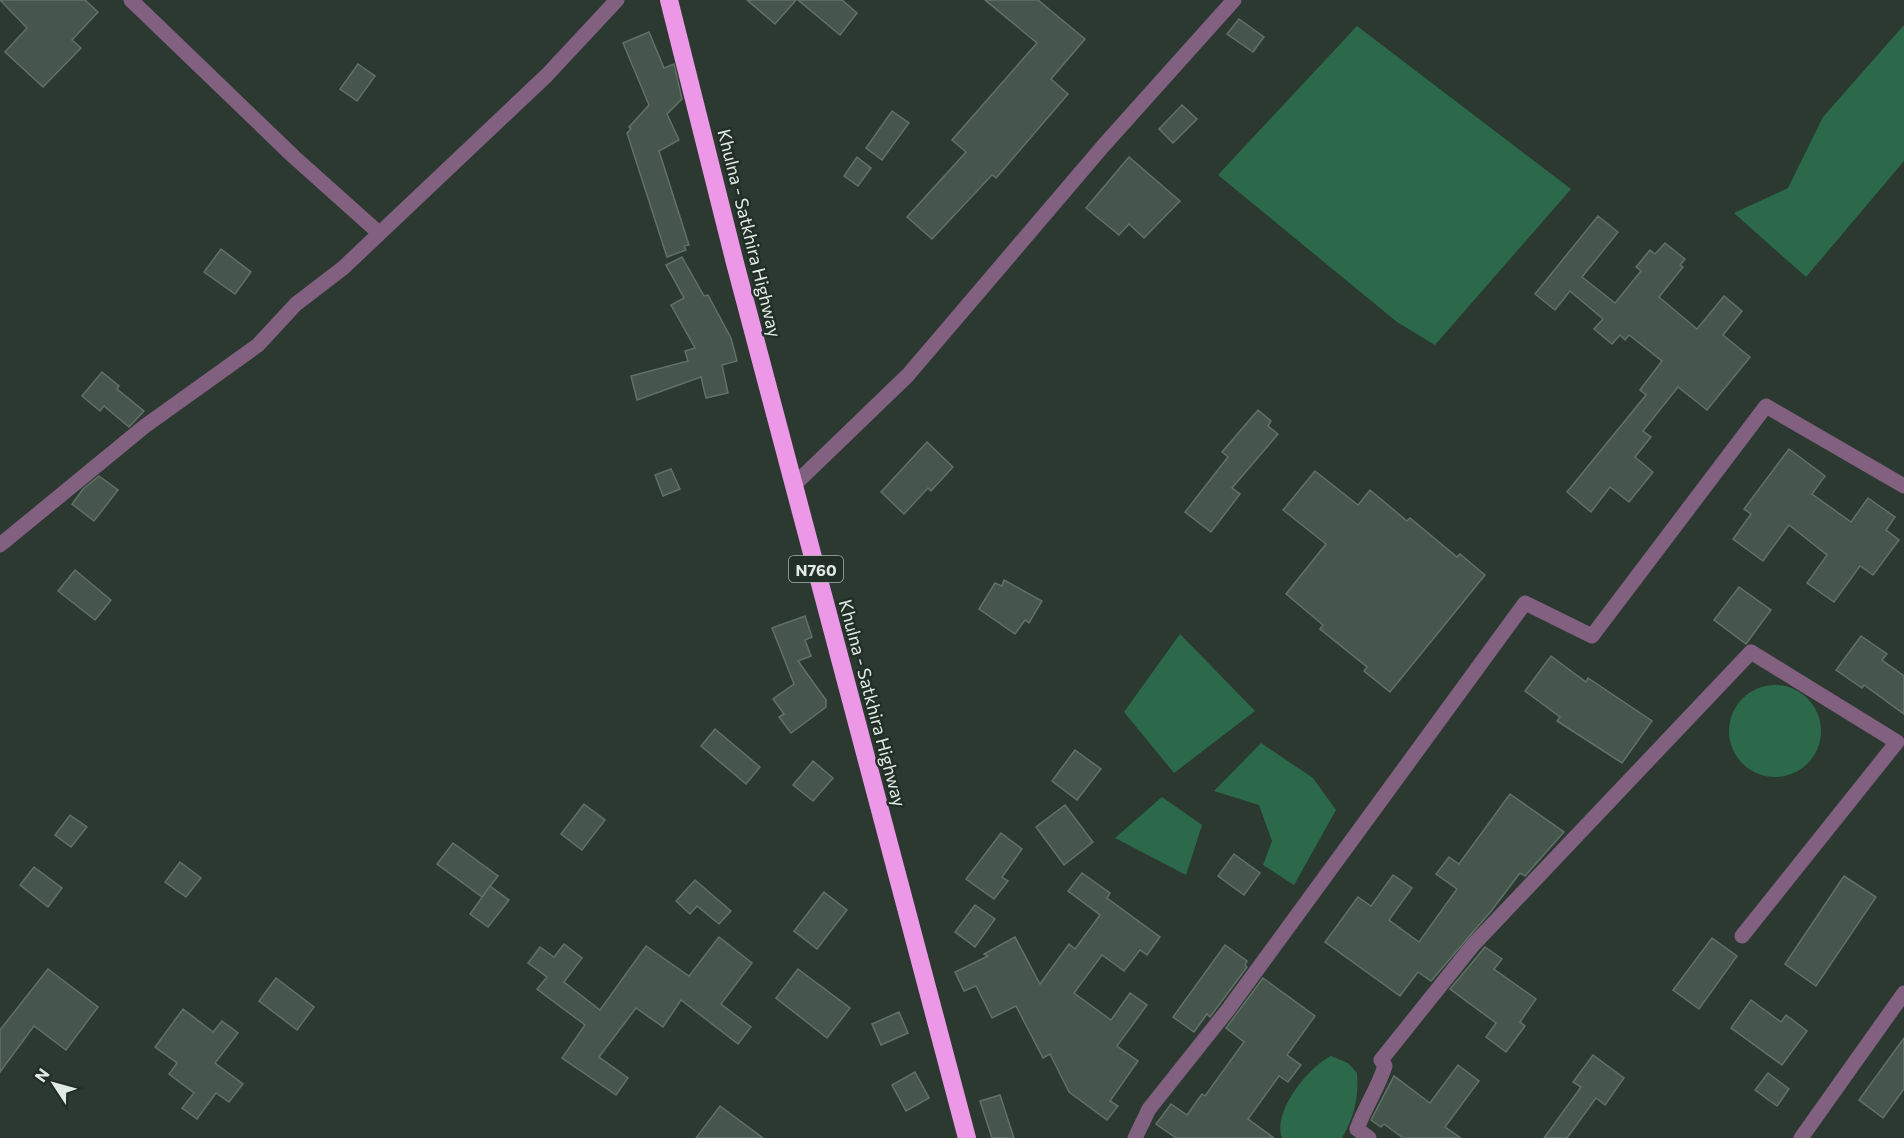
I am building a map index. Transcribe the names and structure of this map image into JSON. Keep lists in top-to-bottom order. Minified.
{"streets":{"highway":["Khulna - Satkhira Highway","N760"]},"north":"top left"}
